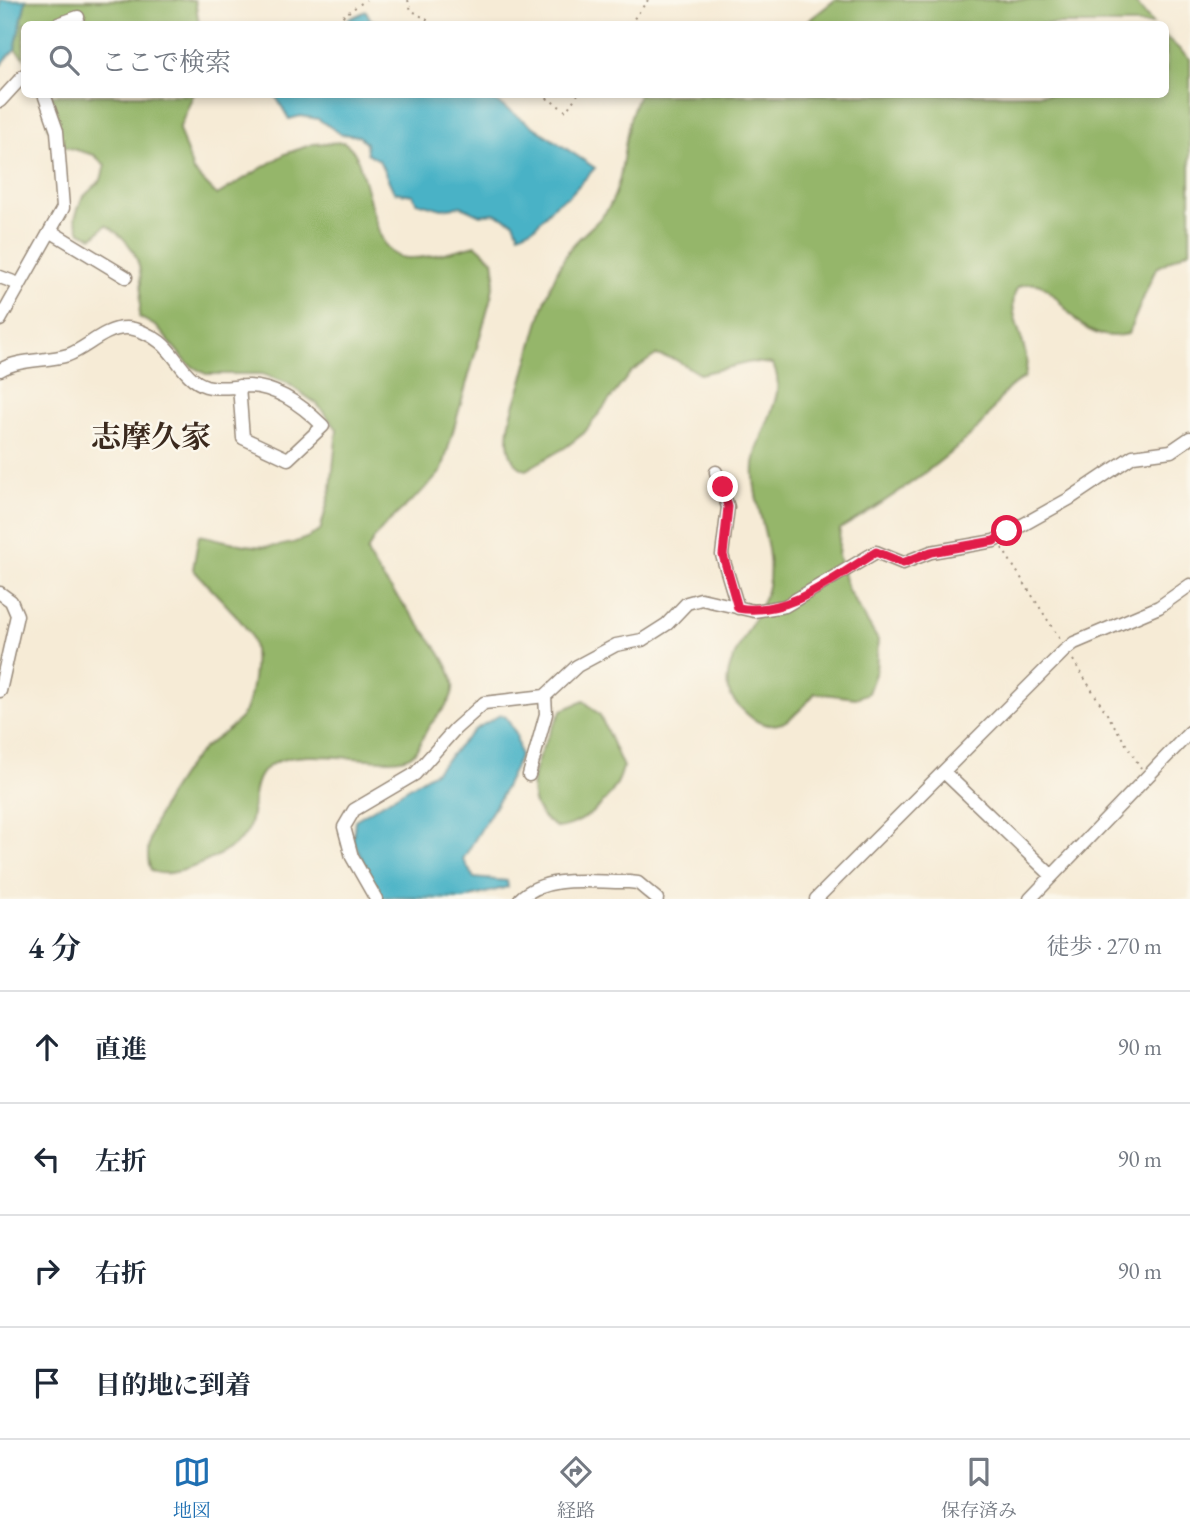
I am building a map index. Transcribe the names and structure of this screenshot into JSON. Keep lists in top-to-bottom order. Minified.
{"districts":["志摩久家"],"page":{"search":"ここで検索","heading":["4 分","徒歩 · 270 m"],"list":[["直進","90 m"],["左折","90 m"],["右折","90 m"],"目的地に到着"],"nav":["地図","経路","保存済み"]}}
